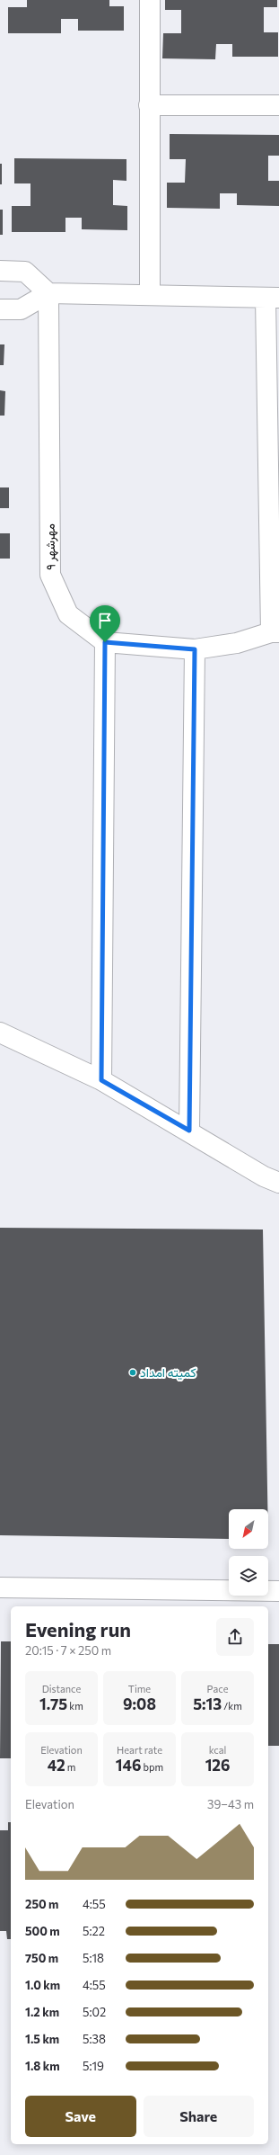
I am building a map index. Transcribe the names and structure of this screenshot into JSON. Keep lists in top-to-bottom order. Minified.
{"streets":{"street":["مهرشهر ۹"]},"places":["کمیته امداد"],"north":"bottom left","page":{"heading":["Evening run","20:15 · 7 × 250 m"],"stats":[["Distance","1.75 km"],["Time","9:08"],["Pace","5:13 /km"],["Elevation","42 m"],["Heart rate","146 bpm"],["kcal","126"]],"chart":["Elevation","39–43 m"],"list":[{"name":"250 m","note":"4:55"},{"name":"500 m","note":"5:22"},{"name":"750 m","note":"5:18"},{"name":"1.0 km","note":"4:55"},{"name":"1.2 km","note":"5:02"},{"name":"1.5 km","note":"5:38"},{"name":"1.8 km","note":"5:19"}],"buttons":["Save","Share"]}}
